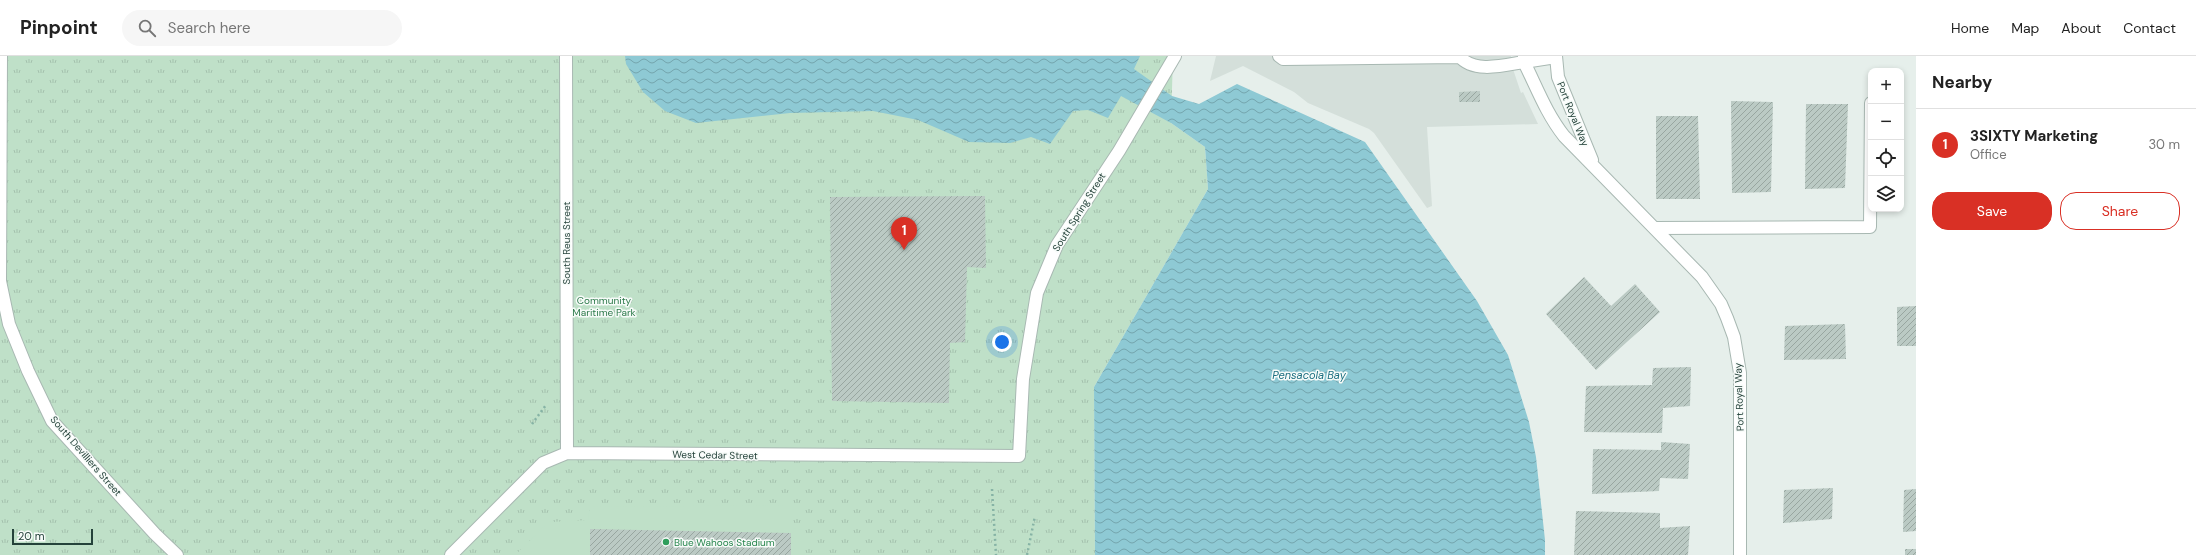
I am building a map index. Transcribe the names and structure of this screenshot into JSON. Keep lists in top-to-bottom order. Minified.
{"streets":{"street":["Port Royal Way","South Spring Street","South Reus Street","West Cedar Street","South Devilliers Street"]},"crossings":[["South Spring Street","West Cedar Street"],["South Reus Street","West Cedar Street"]],"water":["Pensacola Bay"],"parks":["Community Maritime Park"],"places":["Blue Wahoos Stadium"],"scale_bar":"20 m","page":{"header":"Pinpoint","search":"Search here","nav":["Home","Map","About","Contact"],"heading":"Nearby","map_buttons":["+","−"],"list":[{"mark":"1","name":"3SIXTY Marketing","note":"Office","value":"30 m"}],"buttons":["Save","Share"],"pins":"1","scale":"20 m"}}
